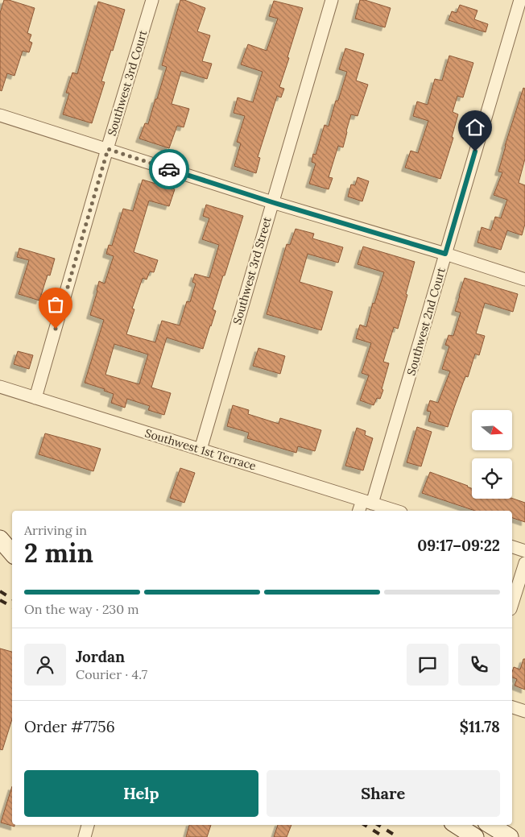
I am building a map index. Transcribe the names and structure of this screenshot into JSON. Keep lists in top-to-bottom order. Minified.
{"streets":{"street":["Southwest 3rd Court","Southwest 3rd Street","Southwest 2nd Court","Southwest 1st Terrace"]},"crossings":[["Southwest 3rd Court","Southwest 1st Terrace"],["Southwest 3rd Street","Southwest 1st Terrace"],["Southwest 2nd Court","Southwest 1st Terrace"]],"north":"right","page":{"heading":["2 min","Arriving in","09:17–09:22"],"panel":["Jordan","Courier · 4.7","Order #7756","$11.78"],"bar":"On the way · 230 m","buttons":["Help","Share"]}}
